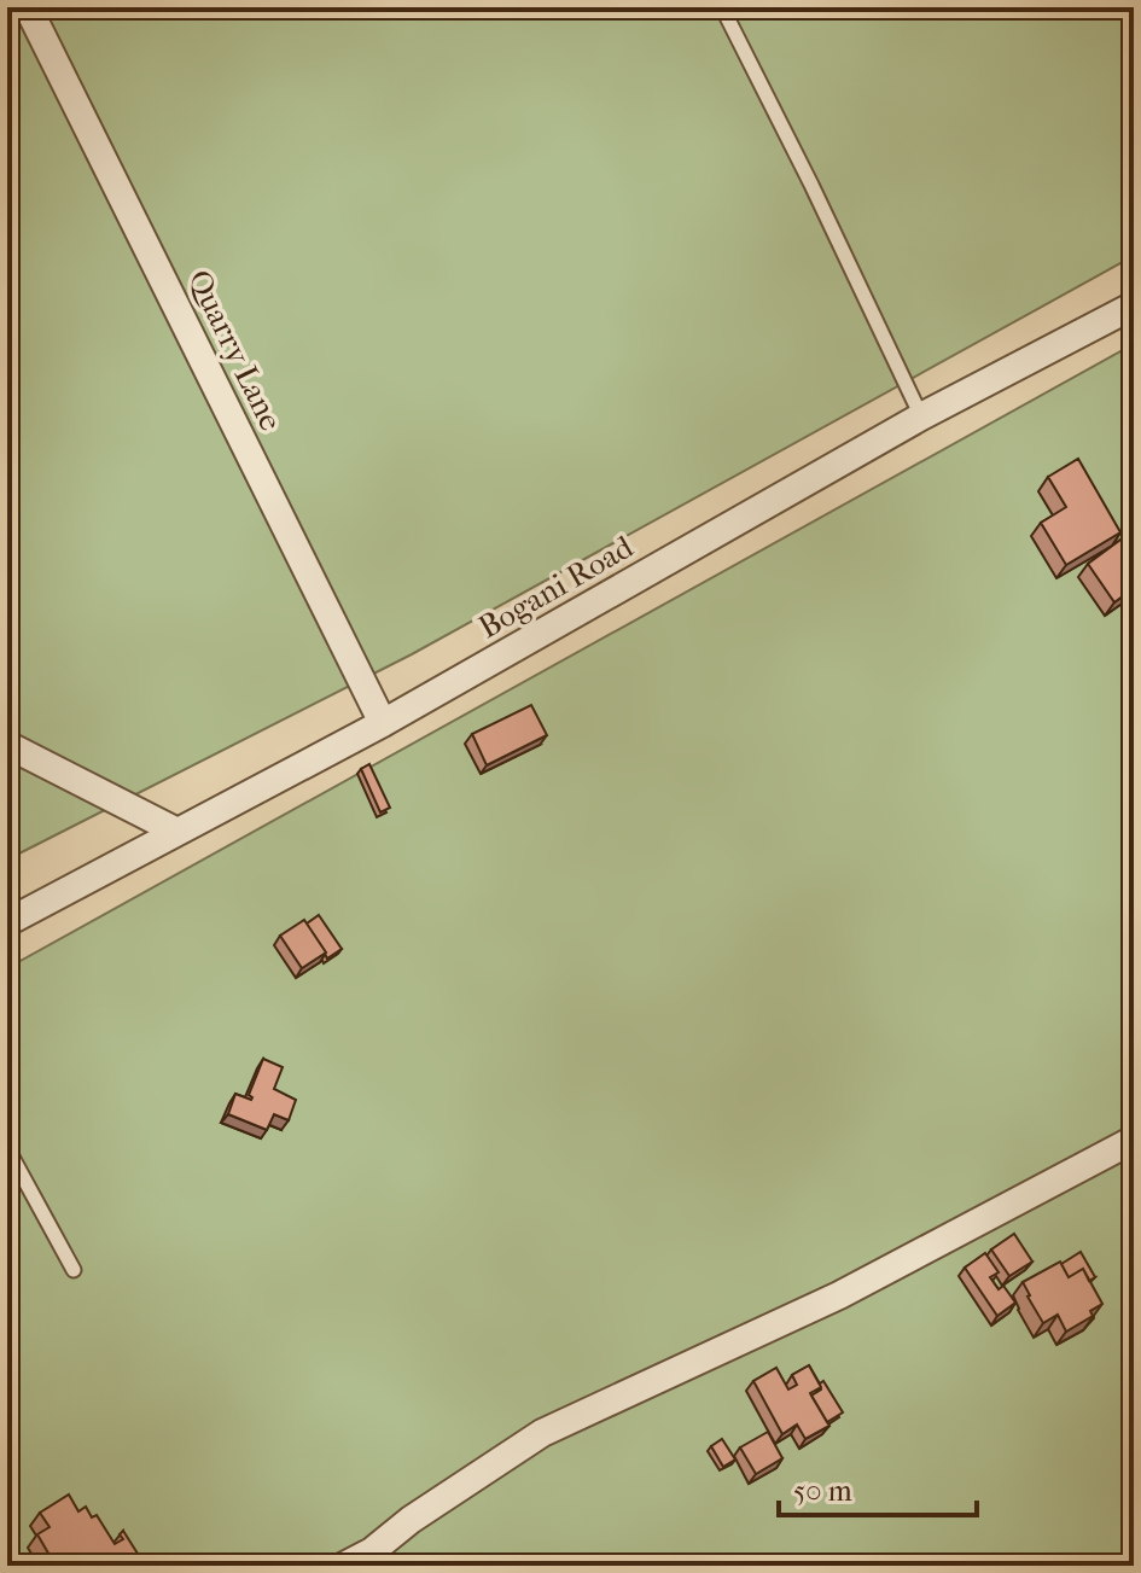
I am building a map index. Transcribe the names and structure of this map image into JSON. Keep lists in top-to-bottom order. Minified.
{"streets":{"street":["Quarry Lane","Bogani Road"]},"crossings":[["Quarry Lane","Bogani Road"]],"scale_bar":"50 m"}
